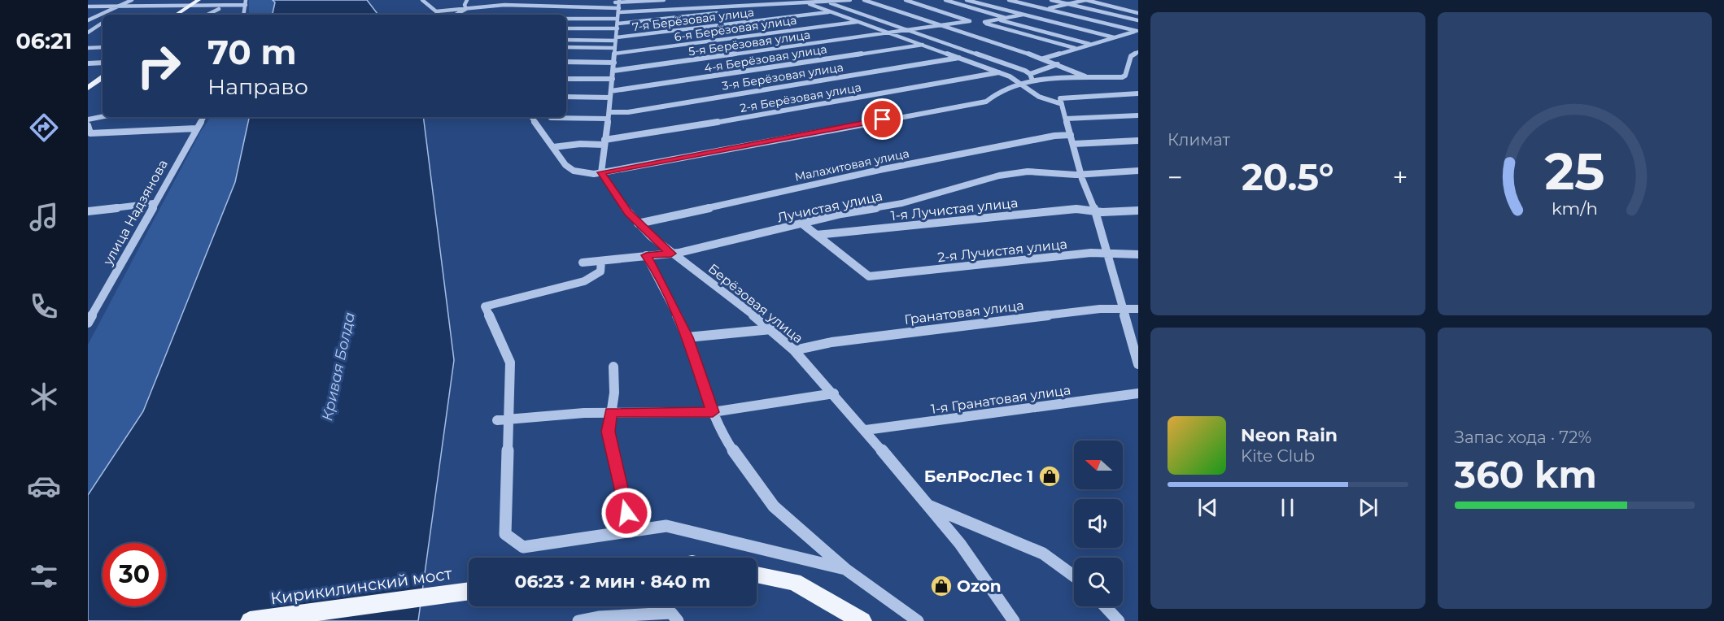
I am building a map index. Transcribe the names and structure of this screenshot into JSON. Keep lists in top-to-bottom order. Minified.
{"streets":{"main road":["Кирикилинский мост"],"street":["7-я Берёзовая улица","6-я Берёзовая улица","5-я Берёзовая улица","4-я Берёзовая улица","3-я Берёзовая улица","2-я Берёзовая улица","Малахитовая улица","Лучистая улица","1-я Лучистая улица","улица Надзянова","2-я Лучистая улица","Берёзовая улица","Гранатовая улица","1-я Гранатовая улица"]},"crossings":[["7-я Берёзовая улица","6-я Берёзовая улица"],["7-я Берёзовая улица","5-я Берёзовая улица"],["6-я Берёзовая улица","5-я Берёзовая улица"],["Малахитовая улица","Берёзовая улица"],["Лучистая улица","Берёзовая улица"],["1-я Лучистая улица","2-я Лучистая улица"],["Берёзовая улица","Гранатовая улица"],["Берёзовая улица","1-я Гранатовая улица"]],"water":["Кривая Болда"],"places":{"shop":["БелРосЛес 1","Ozon"]},"north":"left","page":{"tabs":"06:21","tile":["Климат",["Запас хода · 72%","360 km"]],"turn":["70 m","Направо"],"heat":["−","20.5°","+"],"song":["Neon Rain","Kite Club"],"limit":"30","trip":"06:23 · 2 мин · 840 m","gauge":["25","km/h"]}}
